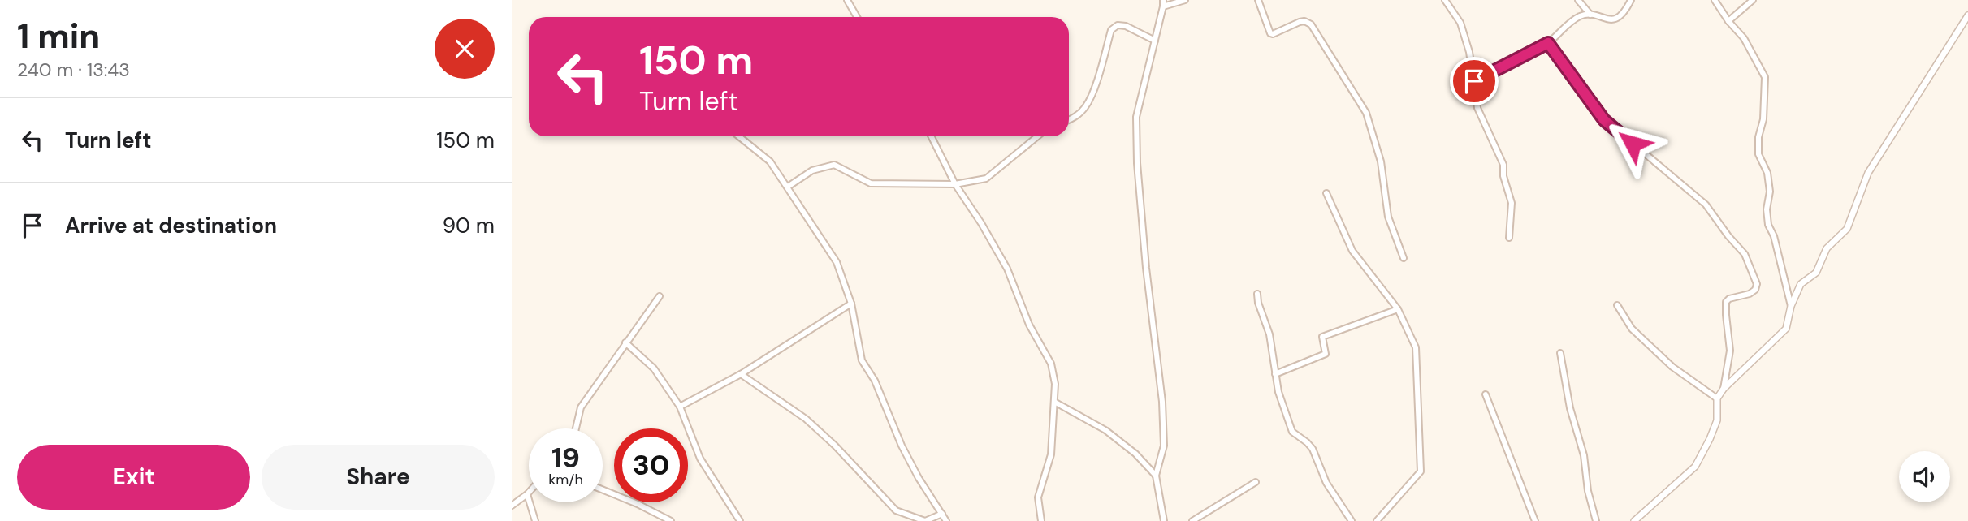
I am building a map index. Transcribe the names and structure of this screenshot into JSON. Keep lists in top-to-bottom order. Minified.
{"page":{"heading":["1 min","240 m · 13:43"],"turn":["150 m","Turn left"],"list":[{"name":"Turn left","value":"150 m"},{"name":"Arrive at destination","value":"90 m"}],"speed":"19 km/h","limit":"30","buttons":["Exit","Share"]}}
